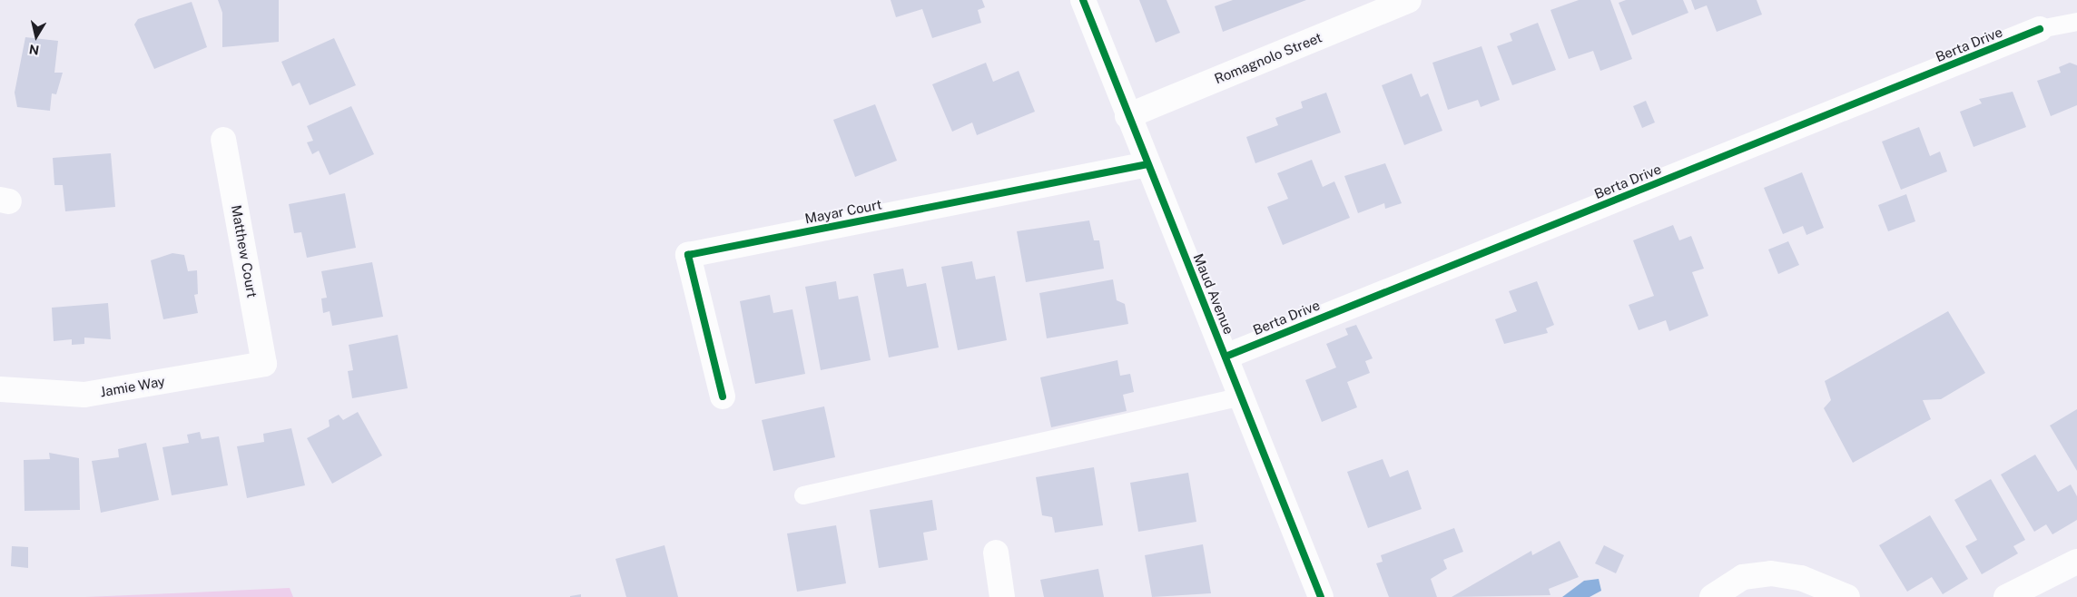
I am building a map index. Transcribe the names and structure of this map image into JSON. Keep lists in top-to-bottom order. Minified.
{"streets":{"street":["Berta Drive","Romagnolo Street","Mayar Court","Matthew Court","Maud Avenue","Jamie Way"]},"crossings":[["Berta Drive","Maud Avenue"],["Romagnolo Street","Maud Avenue"],["Mayar Court","Maud Avenue"],["Matthew Court","Jamie Way"]],"north":"bottom"}
